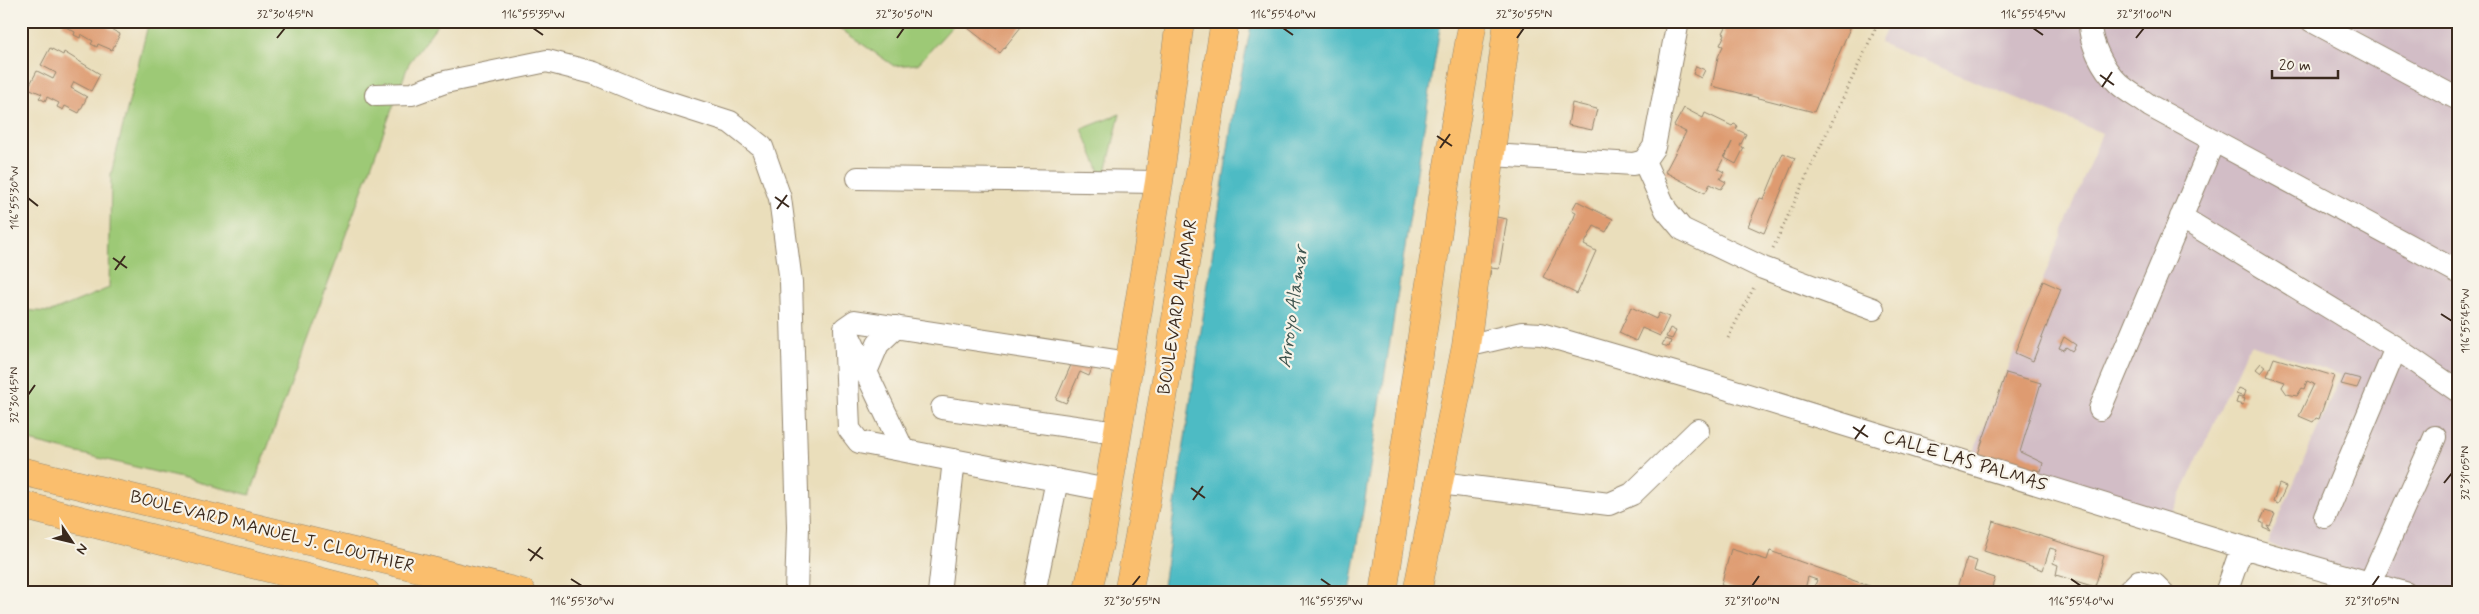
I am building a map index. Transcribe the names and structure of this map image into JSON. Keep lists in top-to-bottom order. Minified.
{"streets":{"main road":["BOULEVARD ALAMAR","BOULEVARD MANUEL J. CLOUTHIER"],"lane":["CALLE LAS PALMAS"]},"water":["Arroyo Alamar"],"scale_bar":"20 m","north":"bottom right","coordinates":["32°30'45\"N","116°55'35\"W","32°30'50\"N","116°55'40\"W","32°30'55\"N","116°55'45\"W","32°31'00\"N","116°55'30\"W","32°31'05\"N"]}
